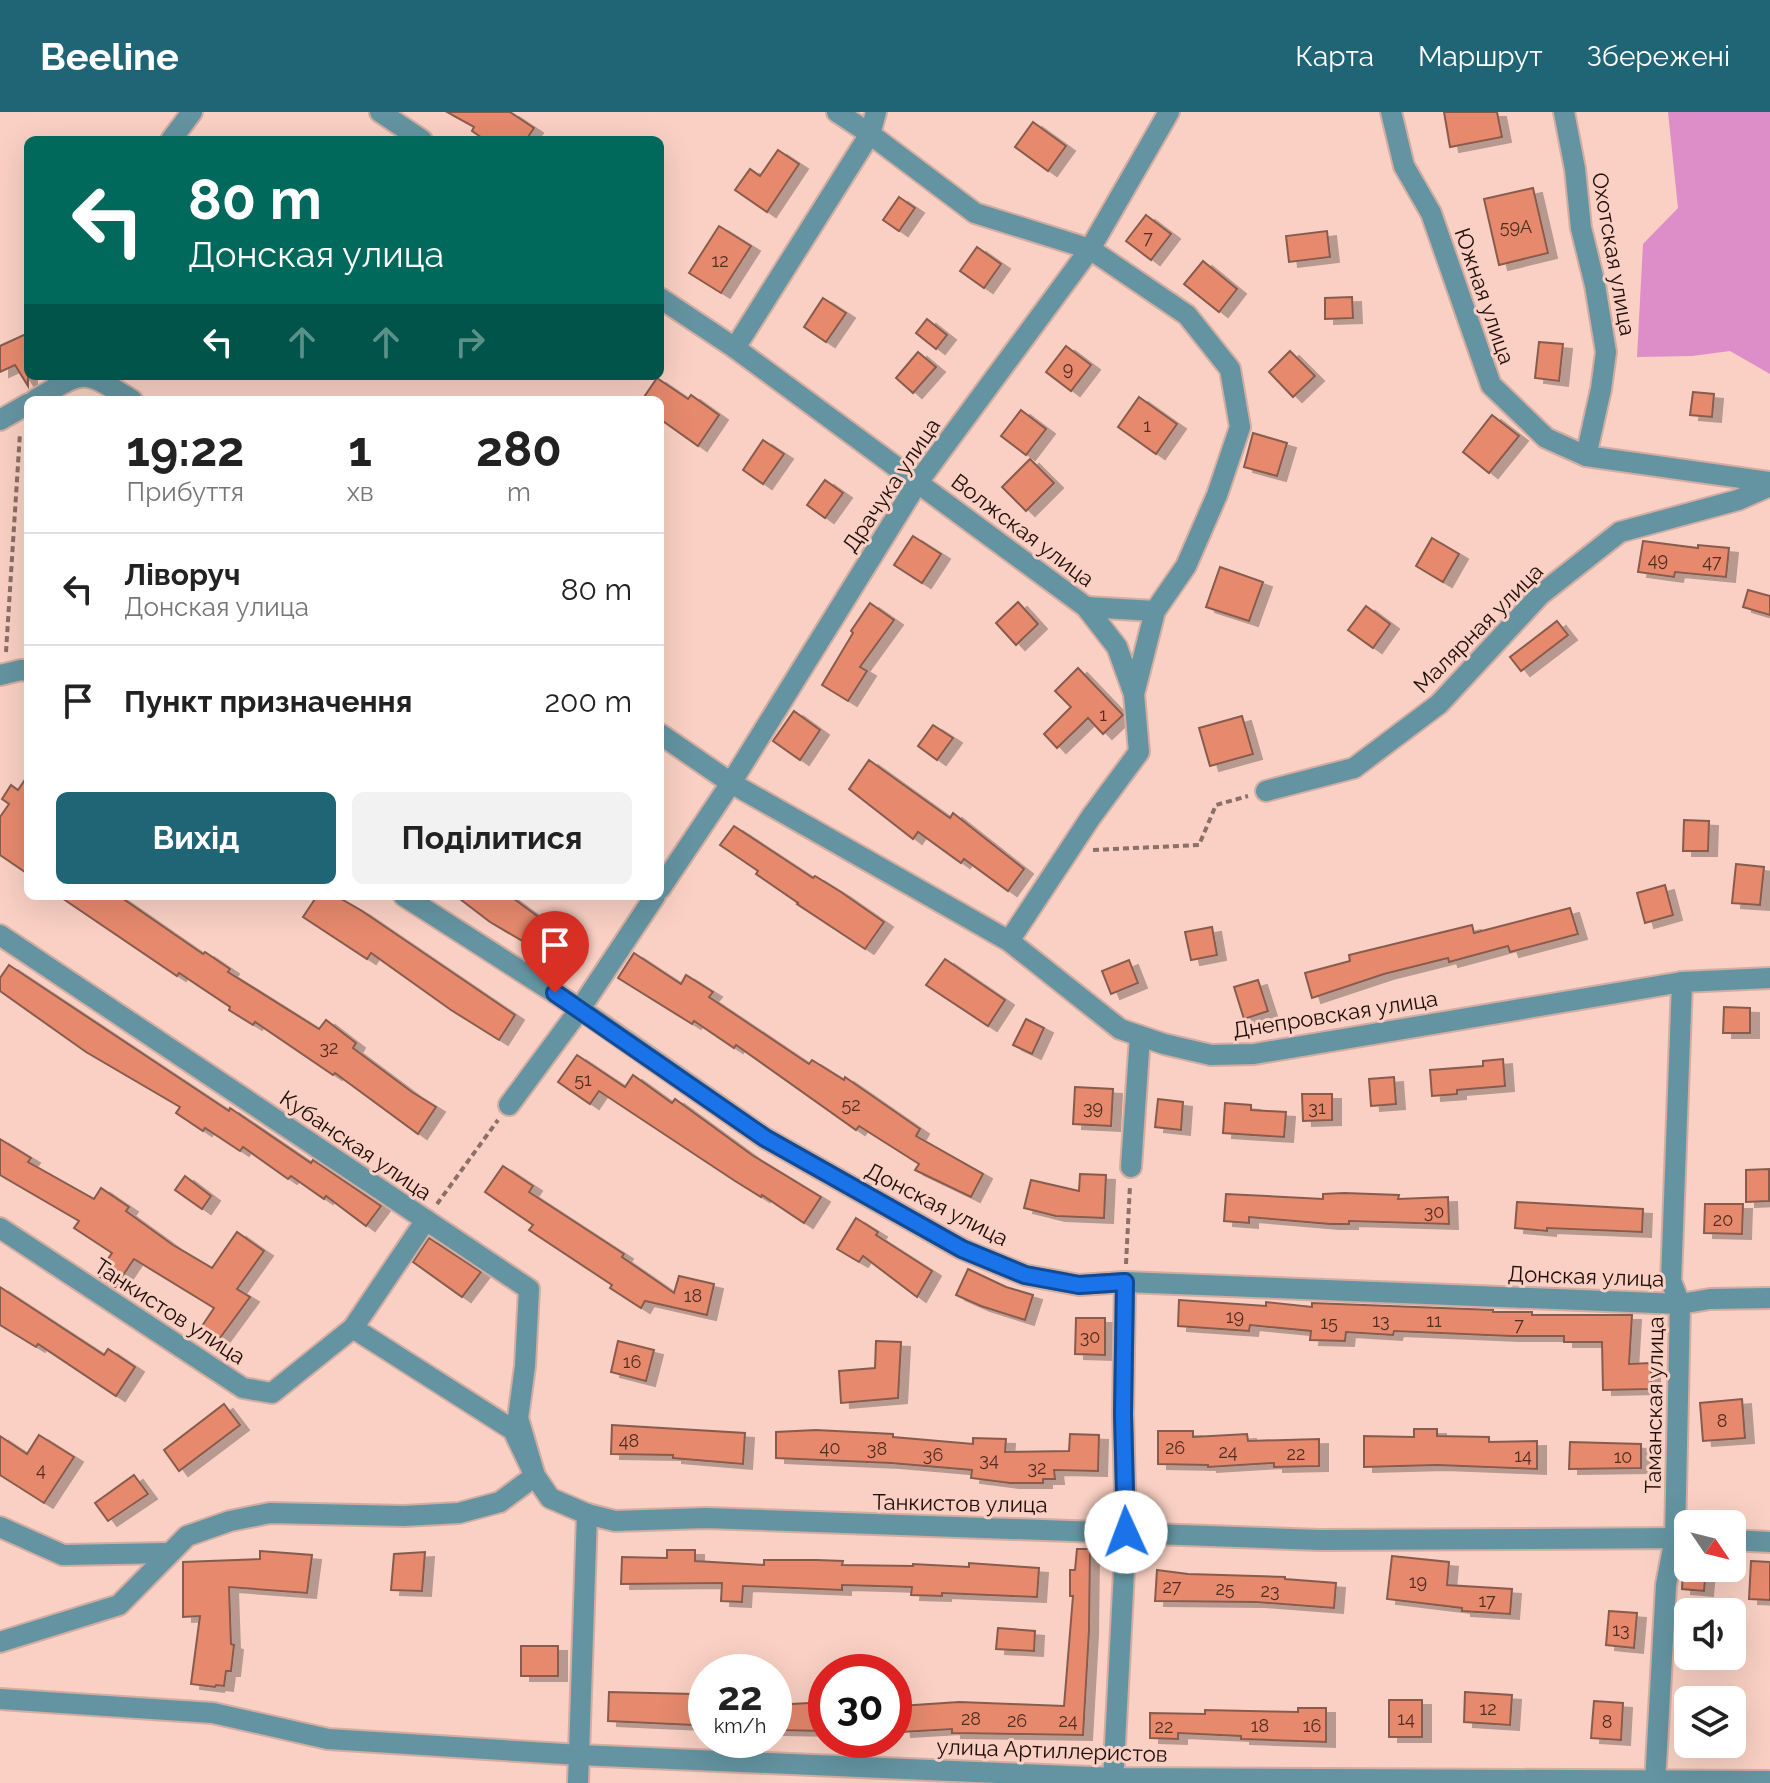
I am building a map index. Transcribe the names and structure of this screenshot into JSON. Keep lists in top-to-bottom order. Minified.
{"streets":{"street":["Охотская улица","Южная улица","Драчука улица","Волжская улица","Малярная улица","Днепровская улица","Кубанская улица","Донская улица","Танкистов улица","Таманская улица","улица Артиллеристов"]},"crossings":[["Охотская улица","Южная улица"],["Драчука улица","Волжская улица"],["Драчука улица","Днепровская улица"],["Волжская улица","Днепровская улица"],["Днепровская улица","Таманская улица"],["Кубанская улица","Танкистов улица"],["Донская улица","Таманская улица"],["Таманская улица","улица Артиллеристов"]],"house_numbers":["59А","7","12","9","1","49","47","1","32","51","52","39","31","30","20","18","19","13","11","15","7","30","16","8","48","40","26","38","24","22","36","14","10","34","32","4","19","27","25","23","17","13","12","28","14","26","24","8","18","16","22"],"north":"bottom right","page":{"header":"Beeline","nav":["Карта","Маршрут","Збережені"],"turn":["80 m","Донская улица"],"eta":["19:22","Прибуття","1","хв","280","m"],"list":[{"name":"Ліворуч","note":"Донская улица","value":"80 m"},{"name":"Пункт призначення","value":"200 m"}],"buttons":["Вихід","Поділитися"],"speed":"22 km/h","limit":"30"}}
